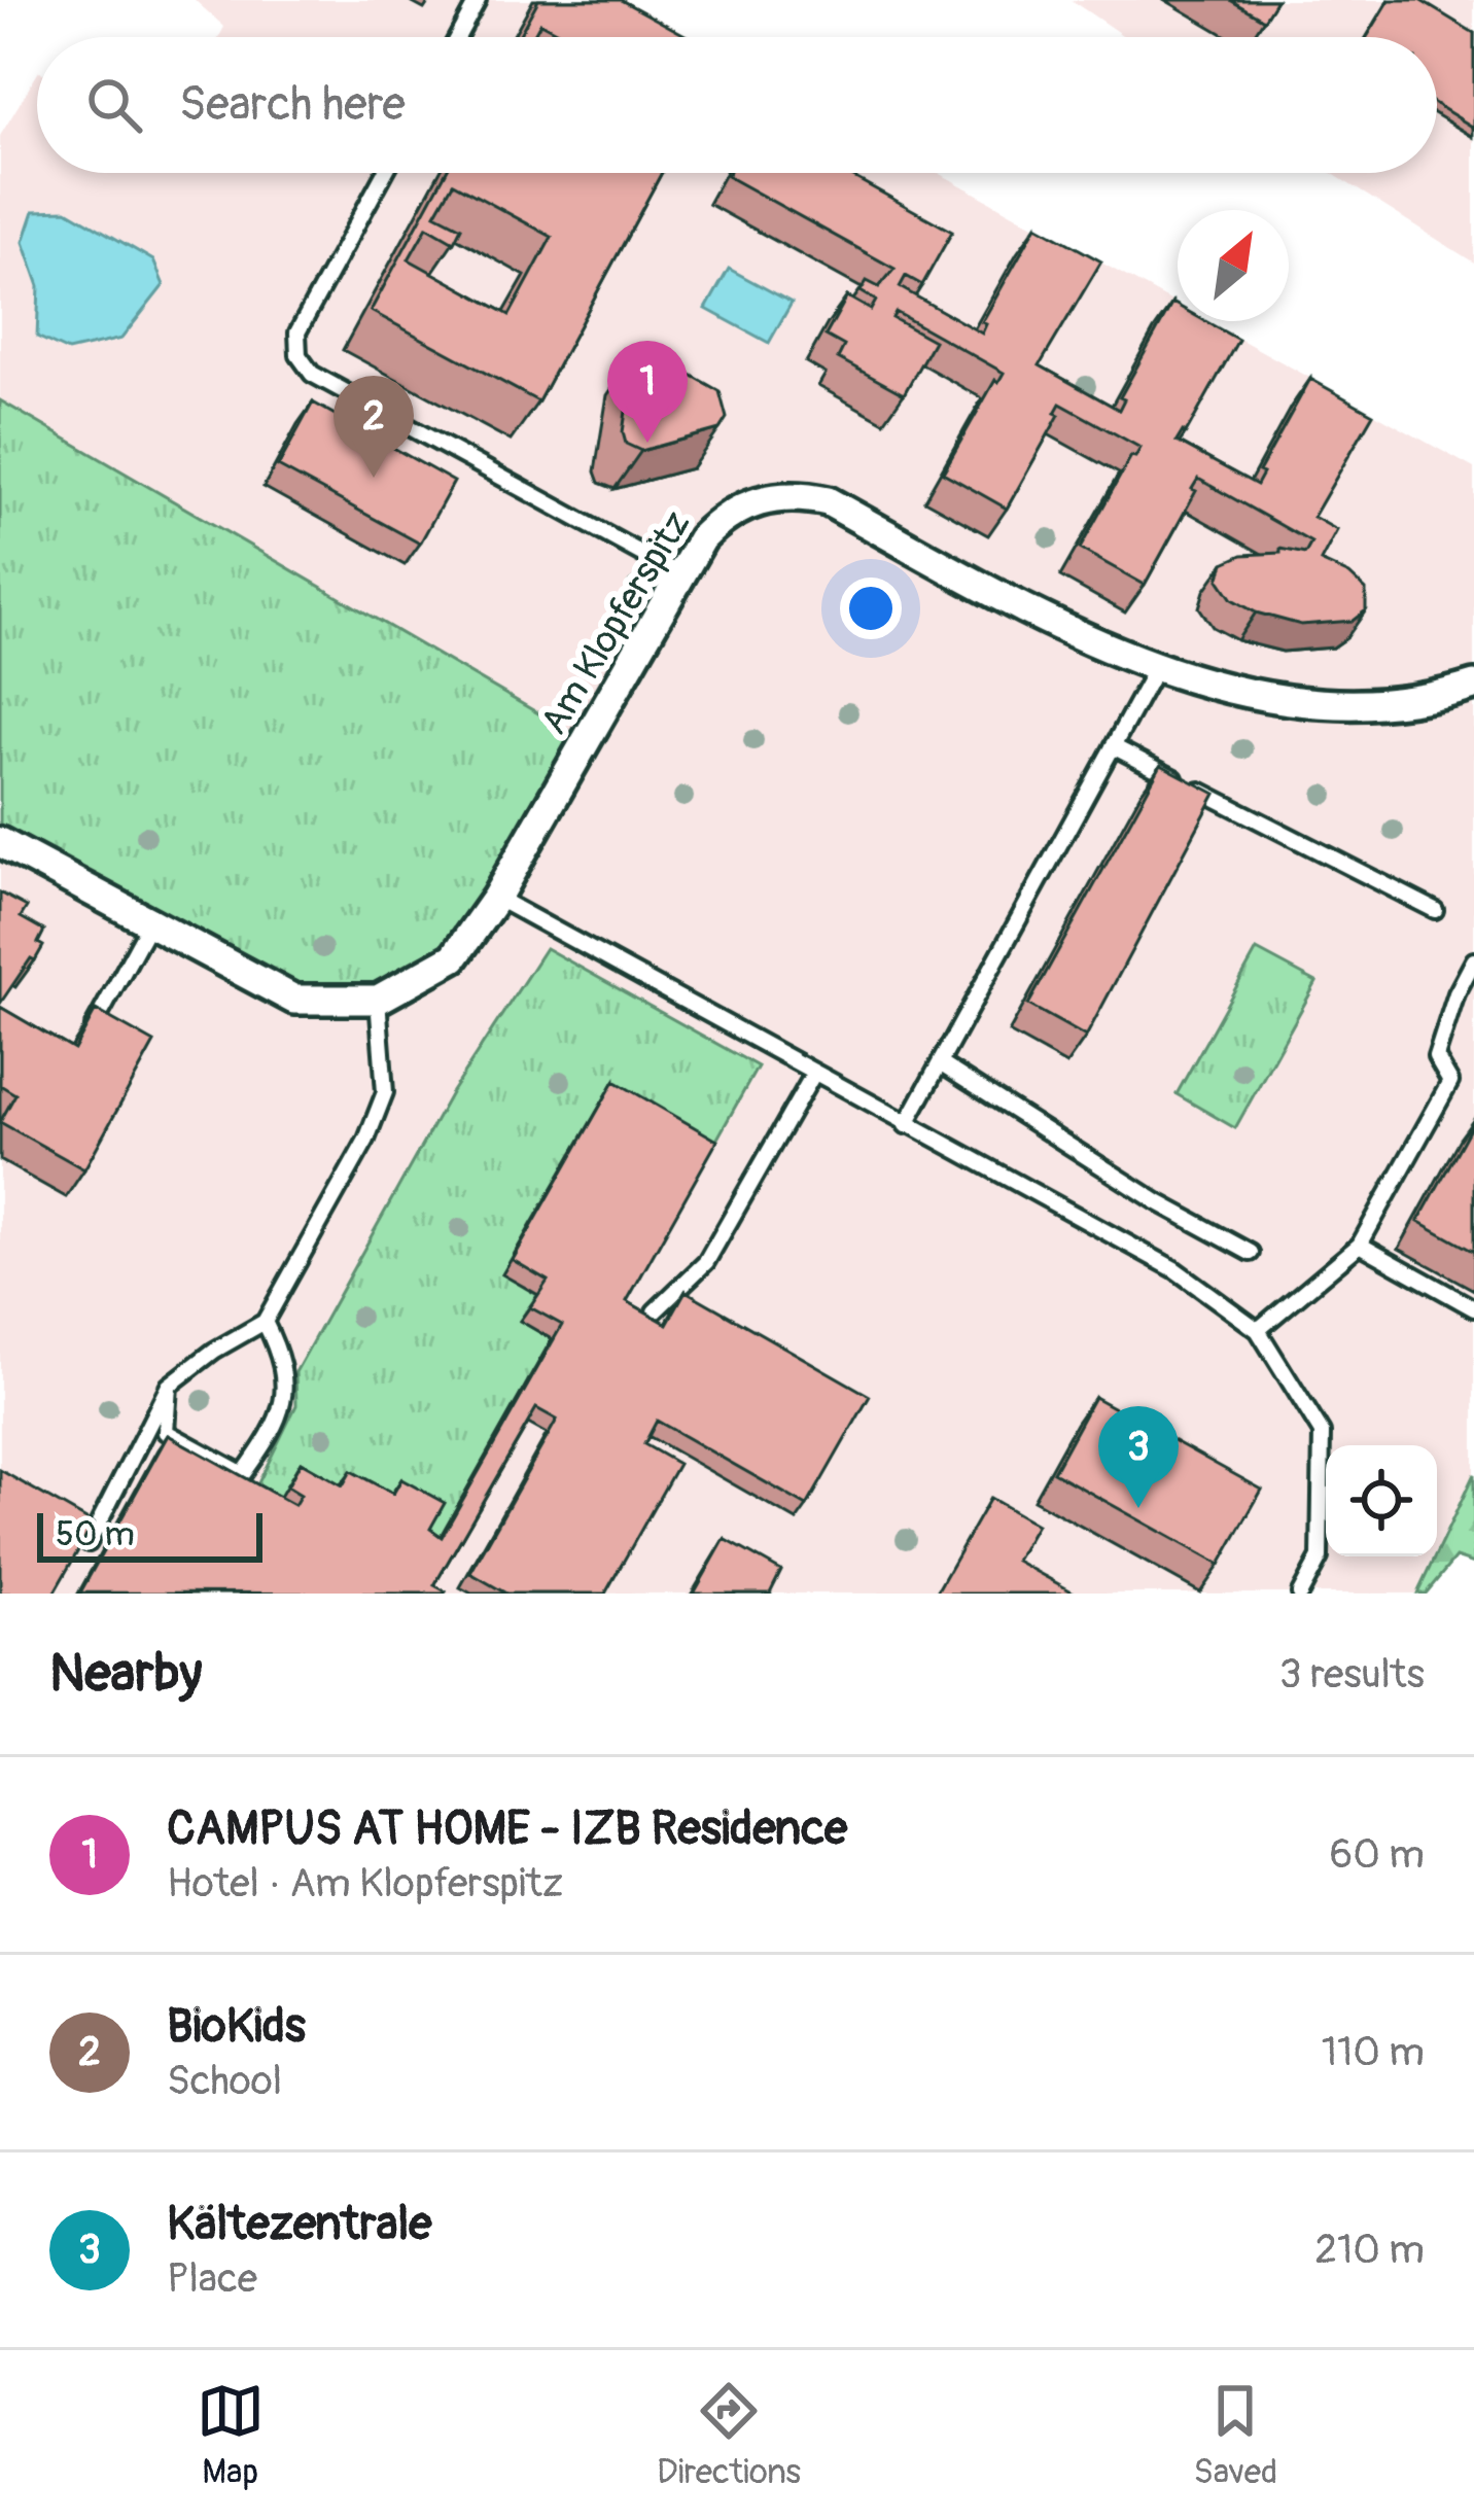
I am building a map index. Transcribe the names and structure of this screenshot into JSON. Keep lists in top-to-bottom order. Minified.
{"streets":{"street":["Am Klopferspitz"]},"scale_bar":"50 m","north":"top right","page":{"search":"Search here","pins":["1","2","3"],"scale":"50 m","heading":["Nearby","3 results"],"list":[{"mark":"1","name":"CAMPUS AT HOME - IZB Residence","note":"Hotel · Am Klopferspitz","value":"60 m"},{"mark":"2","name":"BioKids","note":"School","value":"110 m"},{"mark":"3","name":"Kältezentrale","note":"Place","value":"210 m"}],"nav":["Map","Directions","Saved"]}}
